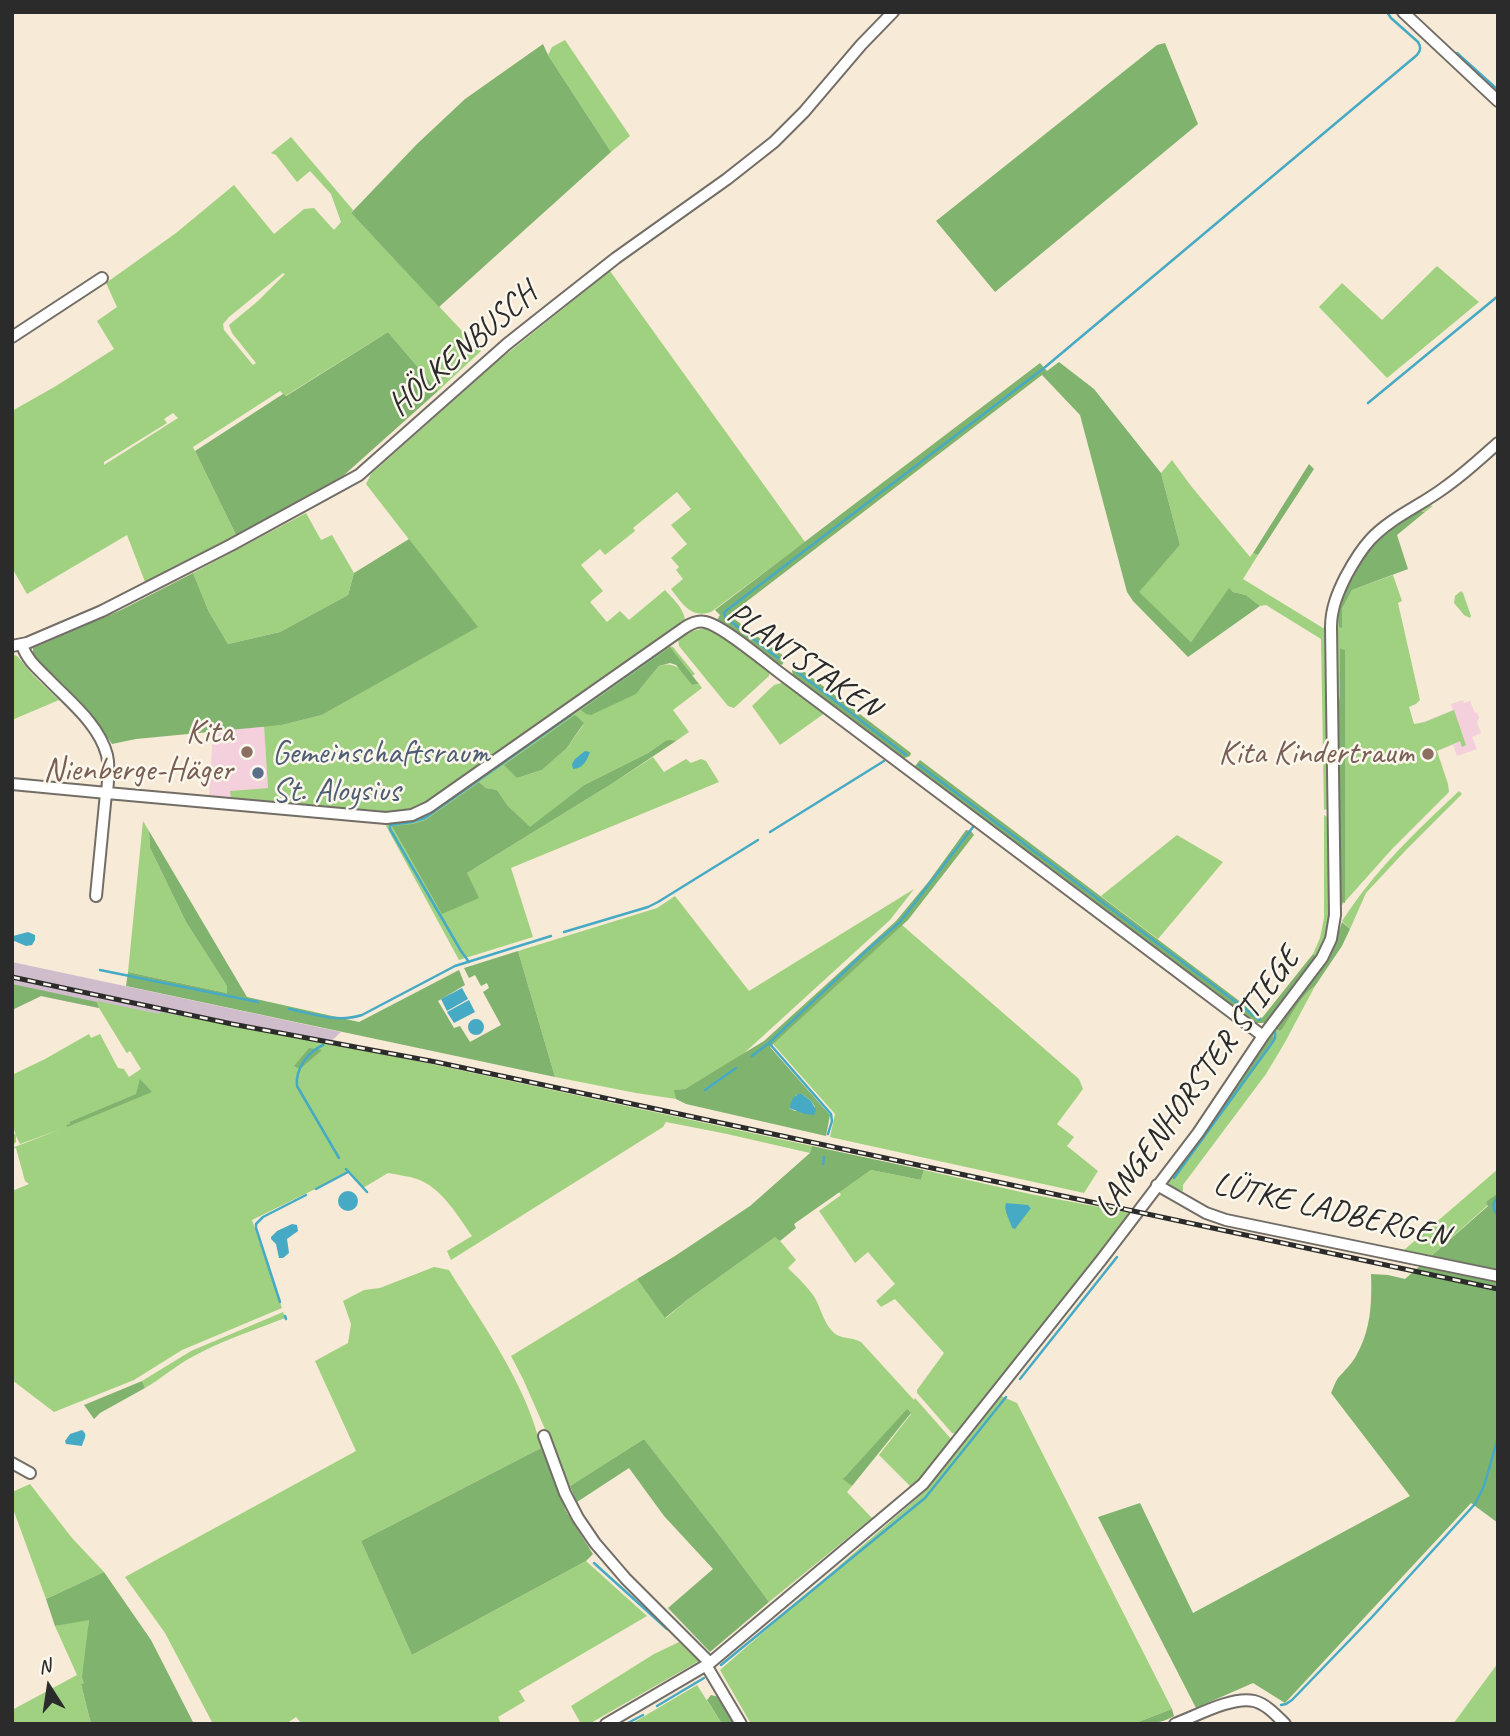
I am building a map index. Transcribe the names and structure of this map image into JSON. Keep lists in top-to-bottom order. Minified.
{"streets":{"street":["HÖLKENBUSCH","PLANTSTAKEN","LANGENHORSTER STIEGE","LÜTKE LADBERGEN"]},"crossings":[["PLANTSTAKEN","LANGENHORSTER STIEGE"],["LANGENHORSTER STIEGE","LÜTKE LADBERGEN"]],"places":["Kita Nienberge-Häger","Kita Kindertraum","Gemeinschaftsraum St. Aloysius"],"north":"top"}
